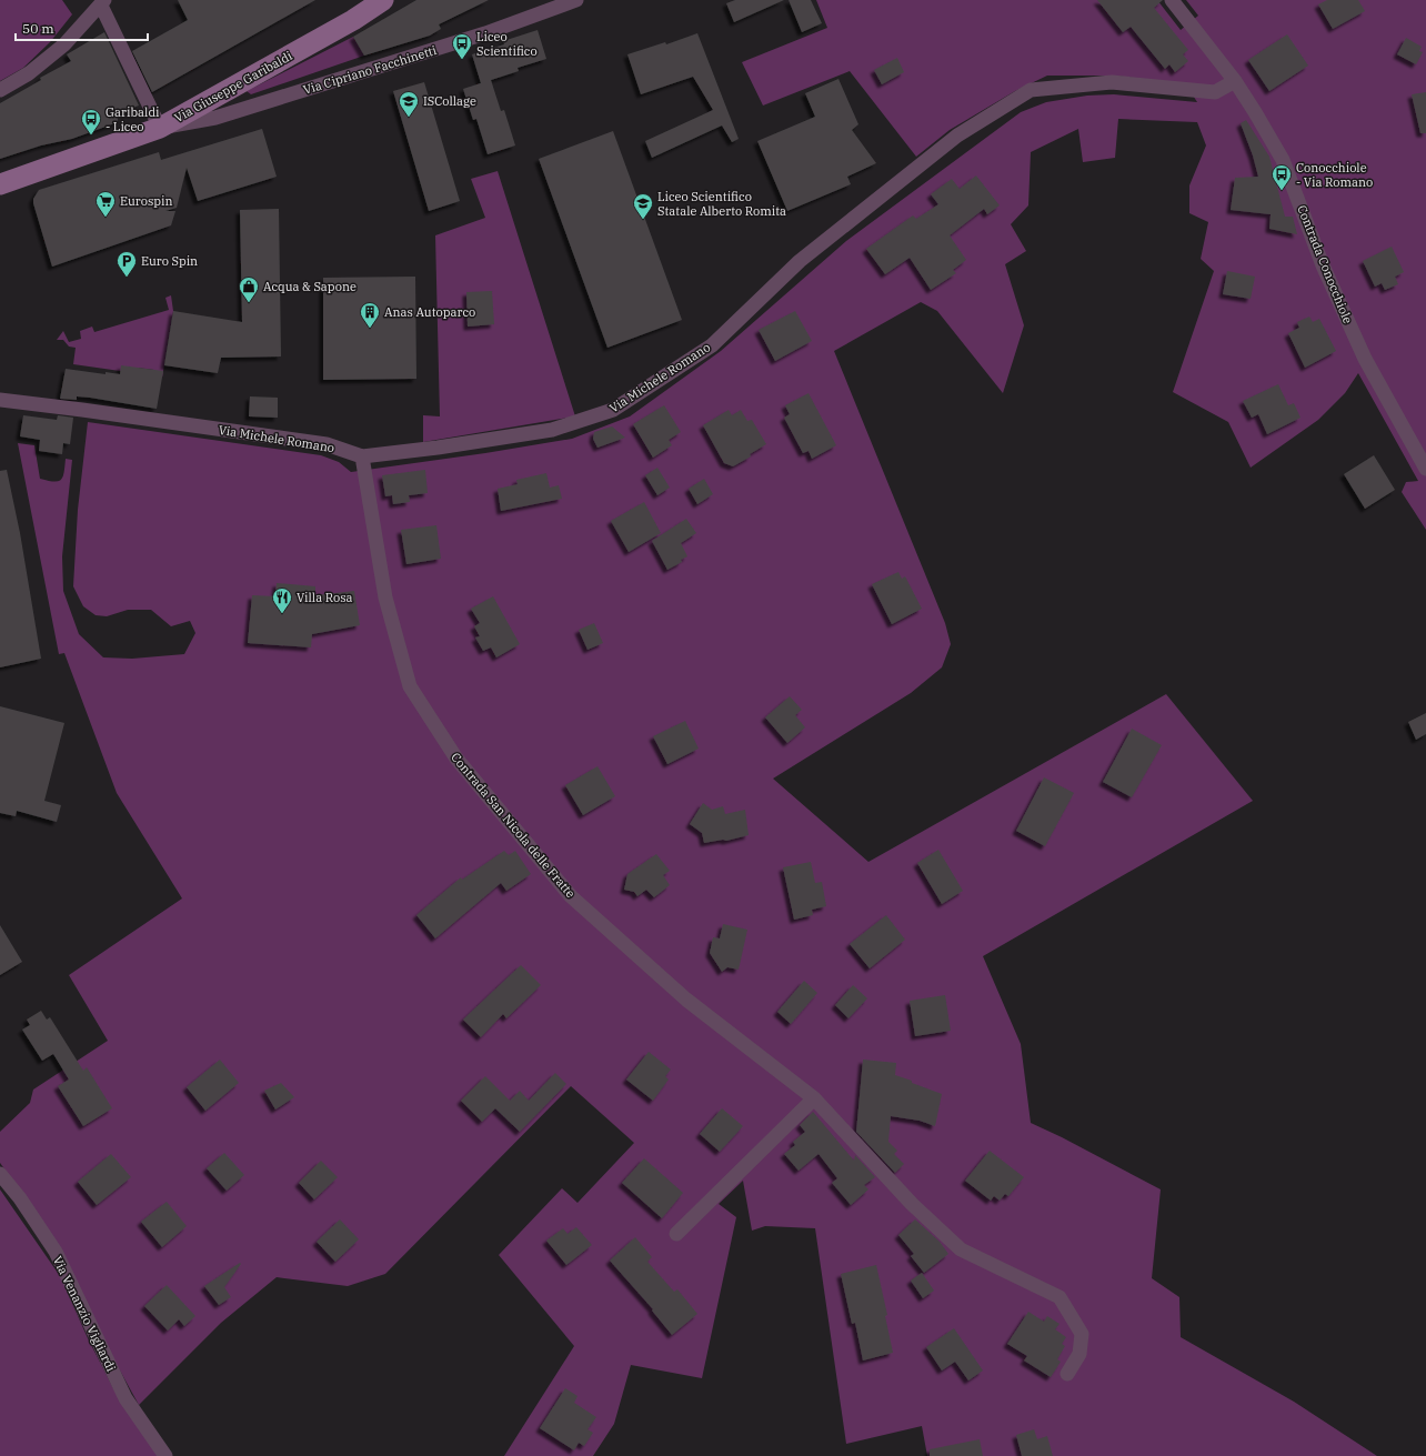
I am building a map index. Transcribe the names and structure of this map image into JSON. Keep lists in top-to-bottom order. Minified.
{"streets":{"main road":["Via Giuseppe Garibaldi"],"street":["Via Cipriano Facchinetti","Contrada Conocchiole","Via Michele Romano","Contrada San Nicola delle Fratte","Via Venanzio Vigliardi"]},"crossings":[["Via Cipriano Facchinetti","Via Giuseppe Garibaldi"],["Contrada Conocchiole","Via Michele Romano"],["Via Michele Romano","Contrada San Nicola delle Fratte"]],"places":{"bus stop":["Liceo Scientifico","Garibaldi - Liceo","Conocchiole - Via Romano"],"school or university":["ISCollage","Liceo Scientifico Statale Alberto Romita"],"supermarket":["Eurospin"],"parking":["Euro Spin"],"shop":["Acqua & Sapone"],"building":["Anas Autoparco"],"restaurant":["Villa Rosa"]},"scale_bar":"50 m"}
